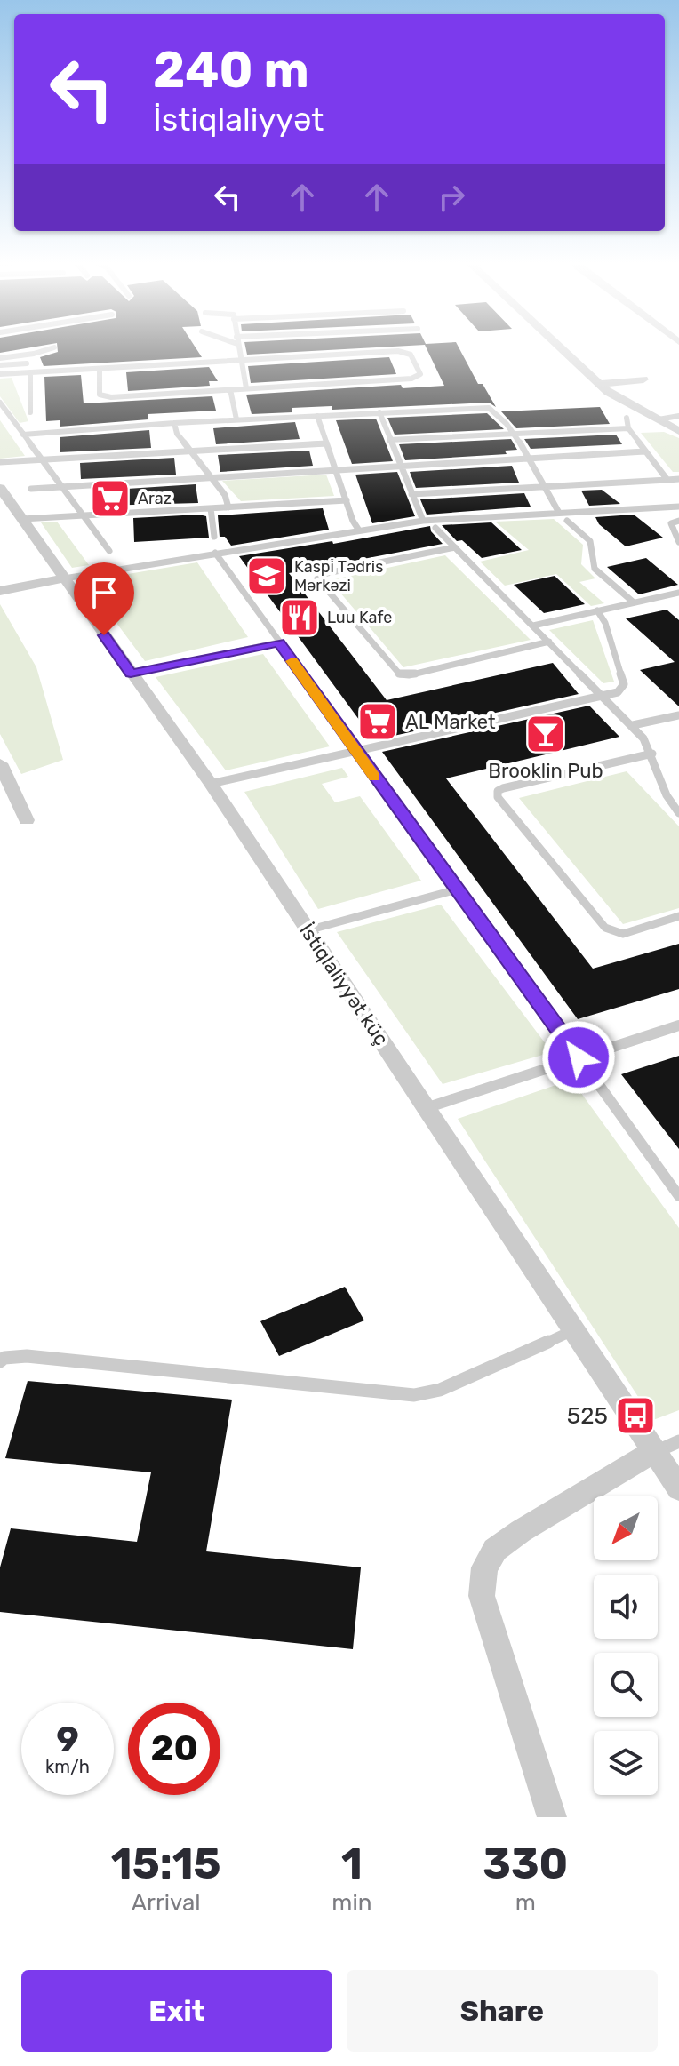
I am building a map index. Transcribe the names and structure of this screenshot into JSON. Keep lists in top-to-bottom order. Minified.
{"streets":{"street":["İstiqlaliyyət küç"]},"places":{"supermarket":["Araz","AL Market"],"school or university":["Kaspi Tədris Mərkəzi"],"restaurant":["Luu Kafe"],"bar":["Brooklin Pub"],"bus stop":["525"]},"north":"bottom left","page":{"turn":["240 m","İstiqlaliyyət"],"speed":"9 km/h","limit":"20","eta":["15:15","Arrival","1","min","330","m"],"buttons":["Exit","Share"]}}
